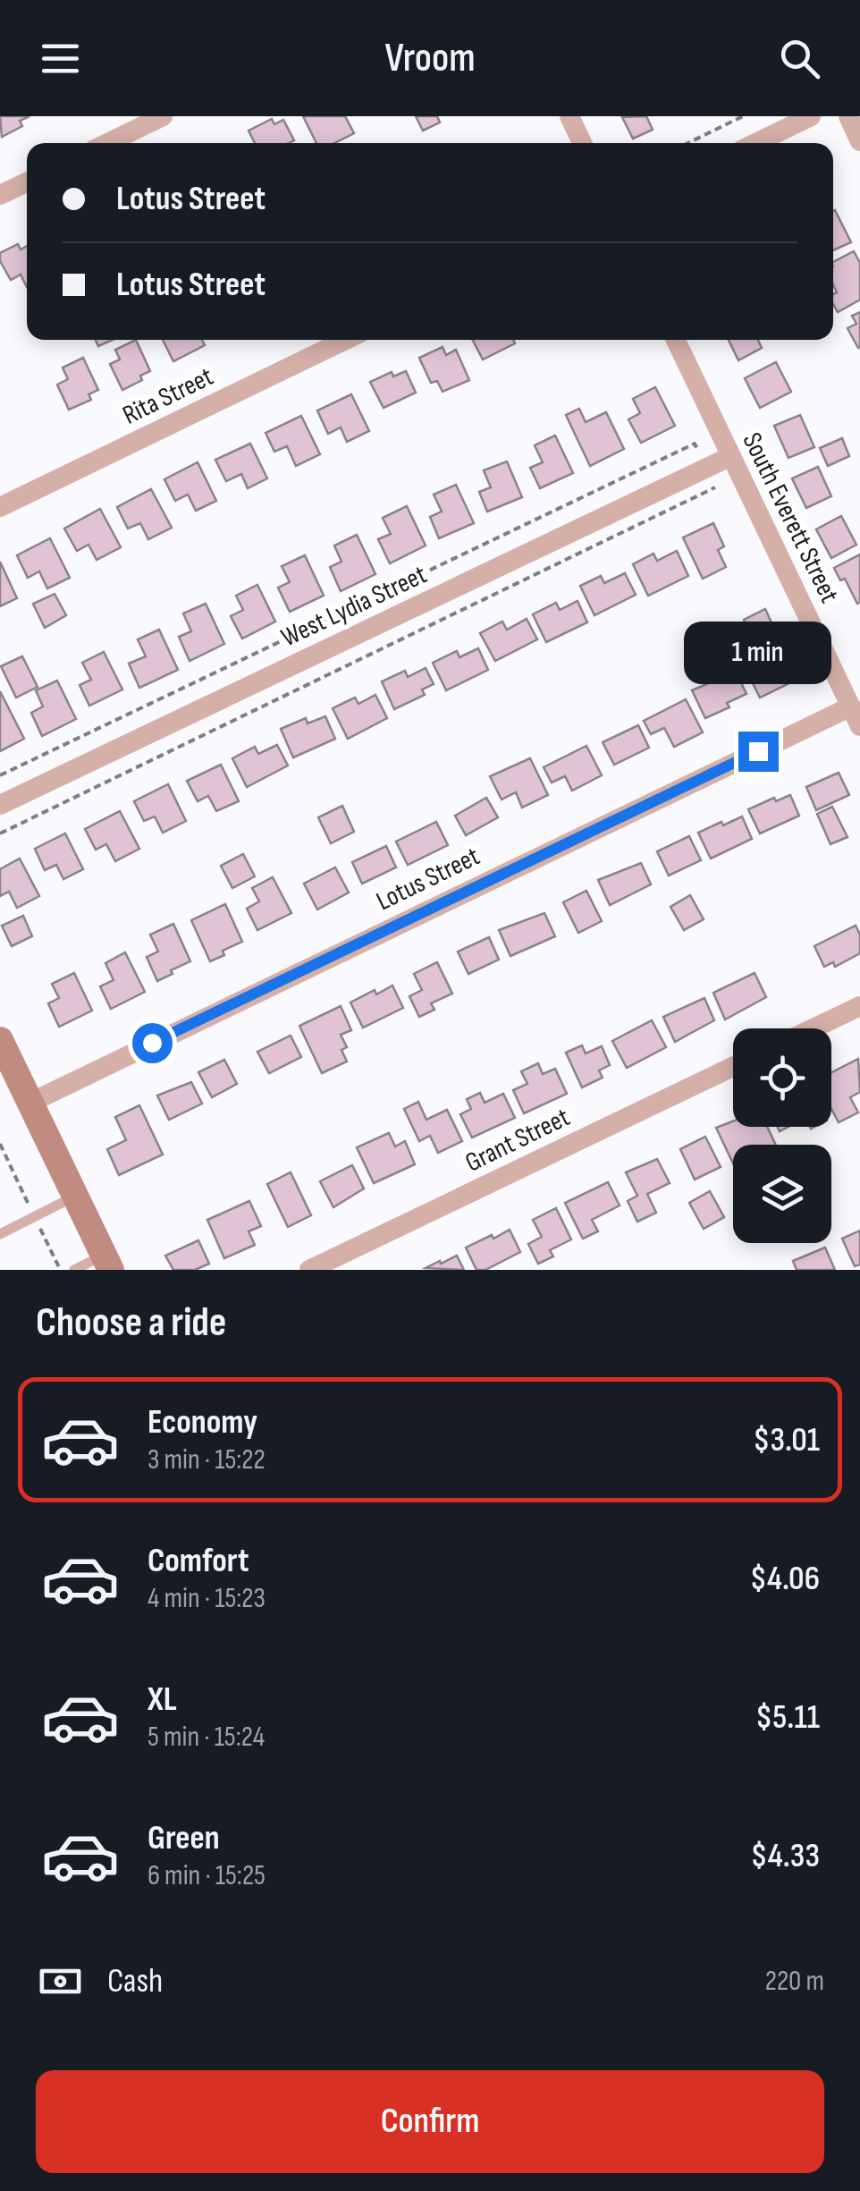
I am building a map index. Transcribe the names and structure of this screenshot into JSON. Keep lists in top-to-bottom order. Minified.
{"streets":{"street":["Rita Street","South Everett Street","West Lydia Street","Lotus Street","Grant Street"]},"crossings":[["South Everett Street","West Lydia Street"],["South Everett Street","Lotus Street"]],"page":{"header":"Vroom","banner":["Lotus Street","Lotus Street"],"bubble":"1 min","heading":"Choose a ride","list":[{"name":"Economy","note":"3 min · 15:22","value":"$3.01"},{"name":"Comfort","note":"4 min · 15:23","value":"$4.06"},{"name":"XL","note":"5 min · 15:24","value":"$5.11"},{"name":"Green","note":"6 min · 15:25","value":"$4.33"}],"pay":["Cash","220 m"],"buttons":"Confirm"}}
